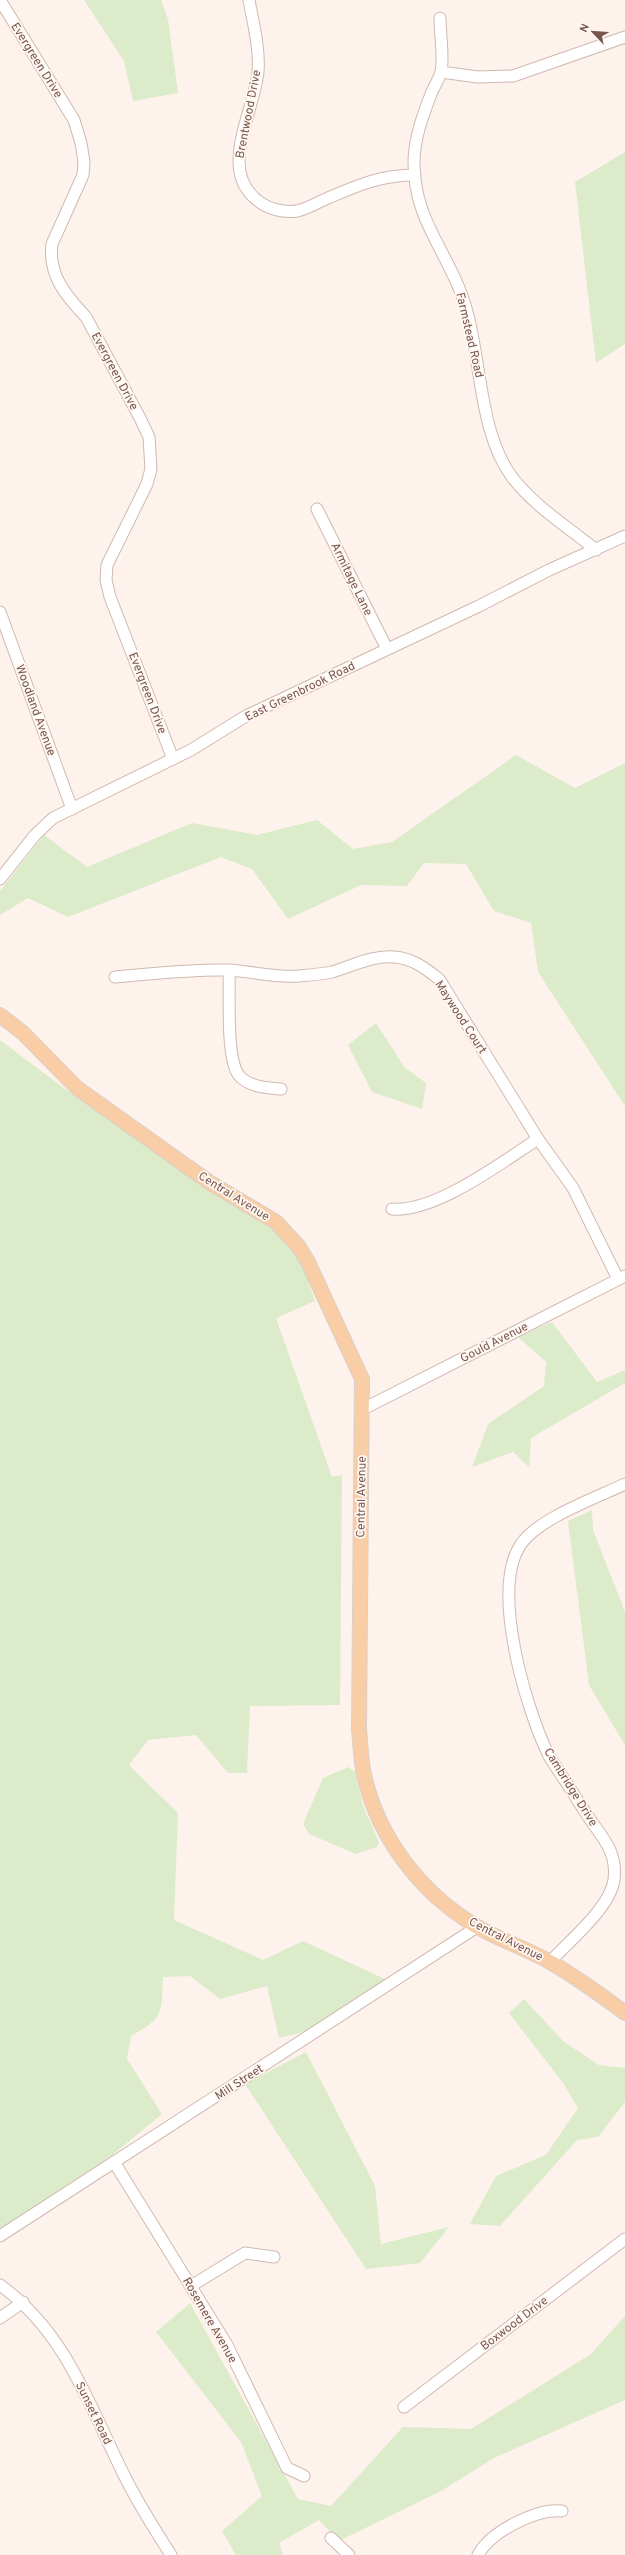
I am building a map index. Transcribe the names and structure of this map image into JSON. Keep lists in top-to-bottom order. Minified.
{"streets":{"main road":["Central Avenue"],"street":["Evergreen Drive","Brentwood Drive","Farmstead Road","Armitage Lane","East Greenbrook Road","Woodland Avenue","Maywood Court","Gould Avenue","Cambridge Drive","Mill Street","Rosemere Avenue","Boxwood Drive","Sunset Road"]},"crossings":[["Evergreen Drive","East Greenbrook Road"],["Brentwood Drive","Farmstead Road"],["Farmstead Road","East Greenbrook Road"],["Armitage Lane","East Greenbrook Road"],["East Greenbrook Road","Woodland Avenue"],["Maywood Court","Gould Avenue"],["Central Avenue","Gould Avenue"],["Central Avenue","Cambridge Drive"],["Central Avenue","Mill Street"],["Mill Street","Rosemere Avenue"]],"north":"top left"}
